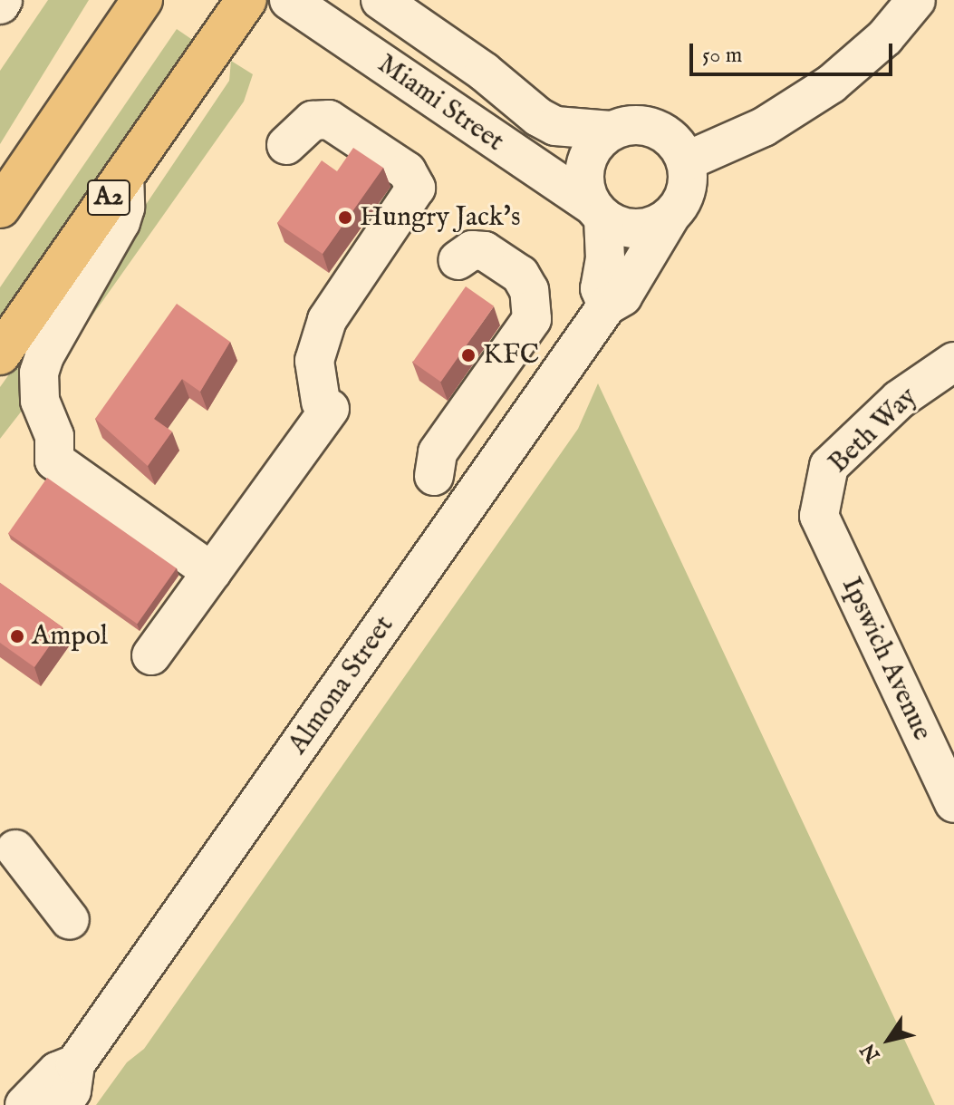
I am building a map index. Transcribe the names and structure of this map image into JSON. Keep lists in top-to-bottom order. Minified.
{"streets":{"highway":["A2"],"street":["Miami Street","Beth Way","Ipswich Avenue","Almona Street"]},"crossings":[["Miami Street","Almona Street"],["Beth Way","Ipswich Avenue"]],"places":["Hungry Jack's","KFC","Ampol"],"scale_bar":"50 m","north":"bottom left"}
